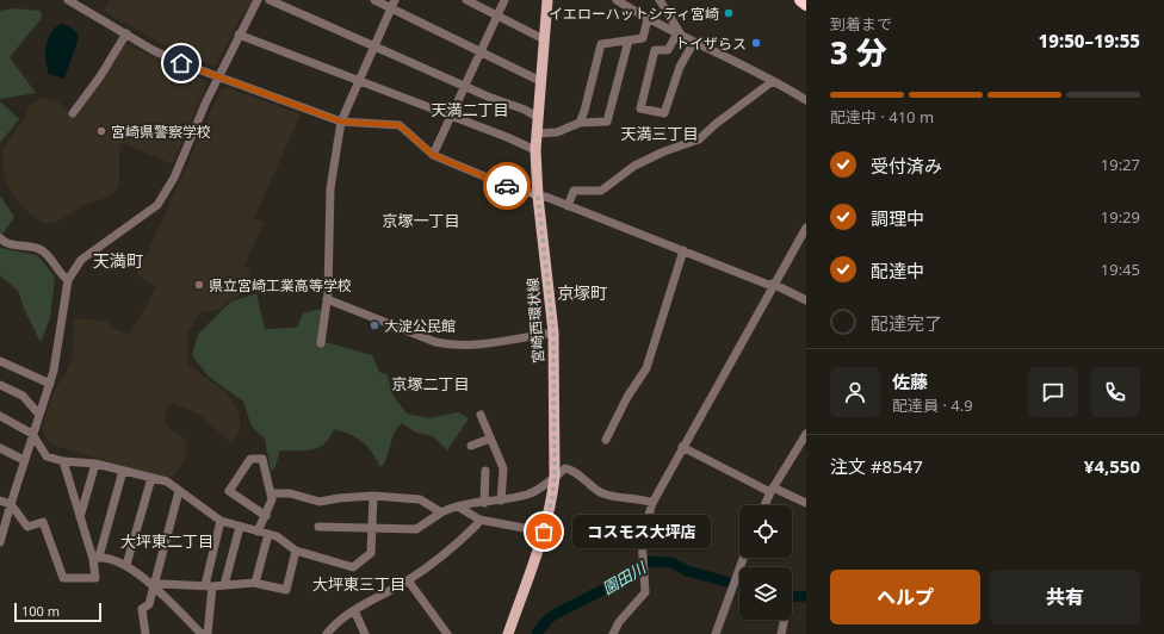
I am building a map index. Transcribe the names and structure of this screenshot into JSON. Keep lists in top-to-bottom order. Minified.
{"streets":{"main road":["宮崎西環状線"]},"districts":["天満二丁目","天満三丁目","京塚一丁目","天満町","京塚町","京塚二丁目","大坪東二丁目","大坪東三丁目"],"water":["園田川"],"places":["イエローハットシティ宮崎","トイザらス","宮崎県警察学校","県立宮崎工業高等学校","大淀公民館","コスモス大坪店"],"scale_bar":"100 m","page":{"heading":["3 分","到着まで","19:50–19:55"],"panel":["佐藤","配達員 · 4.9","注文 #8547","¥4,550"],"bar":"配達中 · 410 m","list":[["受付済み","19:27"],["調理中","19:29"],["配達中","19:45"],"配達完了"],"bubble":"コスモス大坪店","buttons":["ヘルプ","共有"],"scale":"100 m"}}
